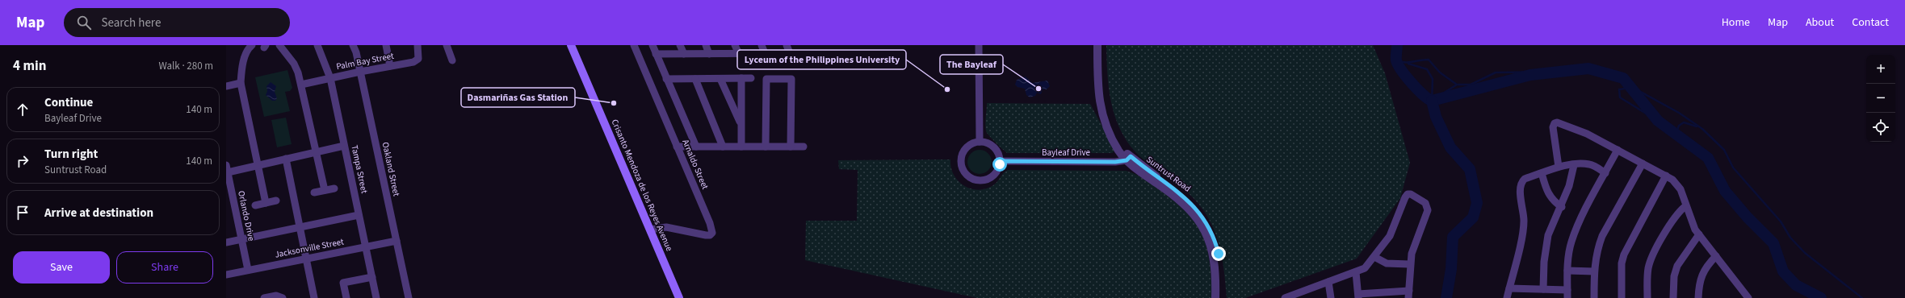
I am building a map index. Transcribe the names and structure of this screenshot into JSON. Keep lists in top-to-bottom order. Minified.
{"streets":{"main road":["Crisanto Mendoza de los Reyes Avenue"],"street":["Palm Bay Street","Bayleaf Drive","Arnaldo Street","Tampa Street","Oakland Street","Suntrust Road","Orlando Drive","Jacksonville Street"]},"crossings":[["Palm Bay Street","Tampa Street"],["Palm Bay Street","Oakland Street"],["Bayleaf Drive","Suntrust Road"],["Arnaldo Street","Crisanto Mendoza de los Reyes Avenue"],["Tampa Street","Jacksonville Street"],["Oakland Street","Jacksonville Street"],["Orlando Drive","Jacksonville Street"]],"places":["The Bayleaf","Lyceum of the Philippines University","Dasmariñas Gas Station"],"page":{"header":"Map","search":"Search here","nav":["Home","Map","About","Contact"],"heading":["4 min","Walk · 280 m"],"map_buttons":["+","−"],"list":[["Continue","Bayleaf Drive","140 m"],["Turn right","Suntrust Road","140 m"],"Arrive at destination"],"buttons":["Save","Share"]}}
